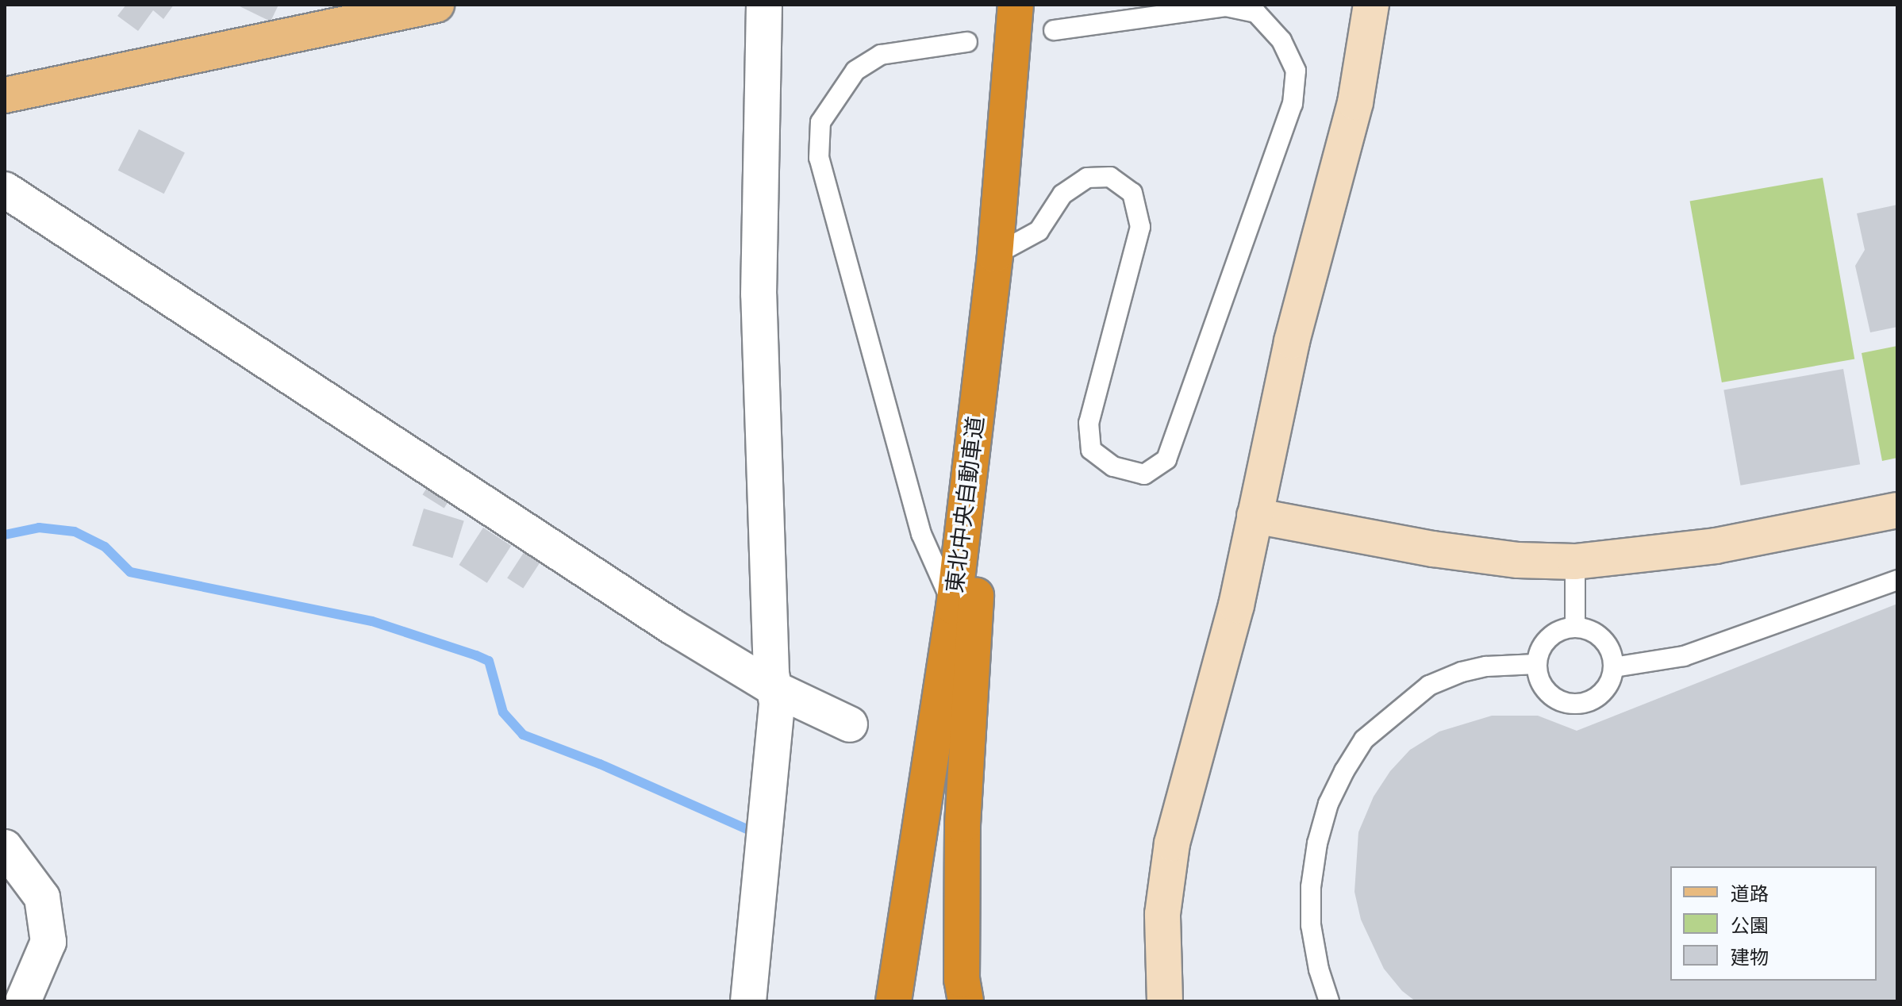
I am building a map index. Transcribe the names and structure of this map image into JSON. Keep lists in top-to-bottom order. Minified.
{"streets":{"highway":["東北中央自動車道"]},"legend":["道路","公園","建物"]}
